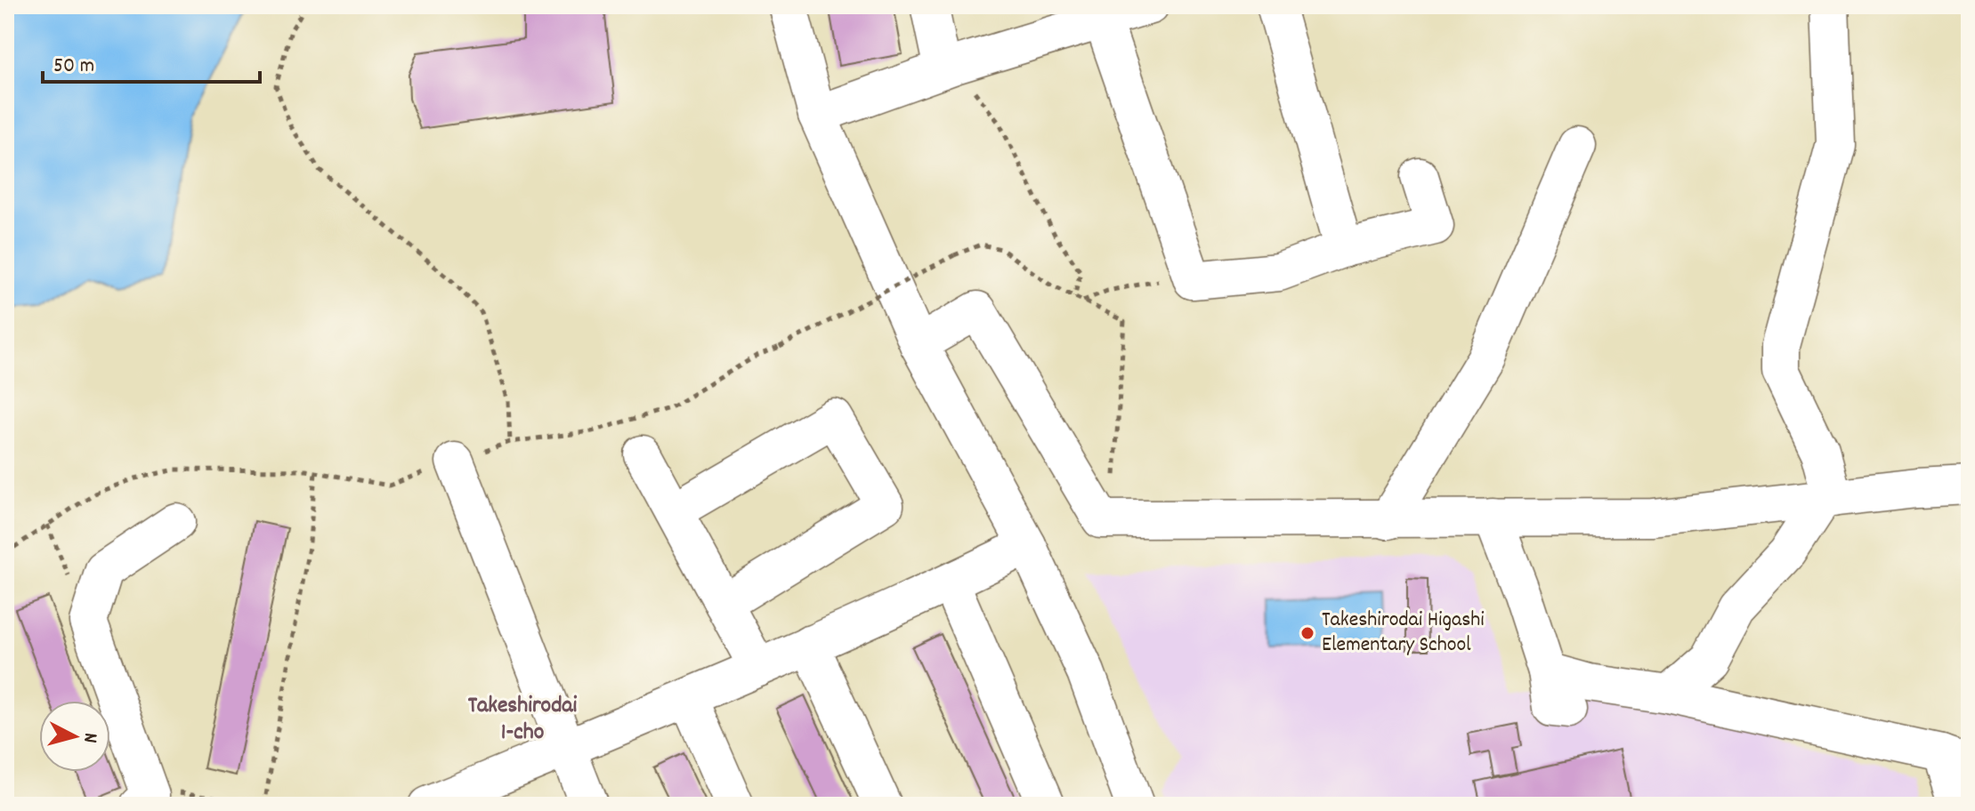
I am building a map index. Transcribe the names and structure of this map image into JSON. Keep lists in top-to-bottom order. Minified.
{"districts":["Takeshirodai 1-cho"],"places":["Takeshirodai Higashi Elementary School"],"scale_bar":"50 m","north":"right"}
